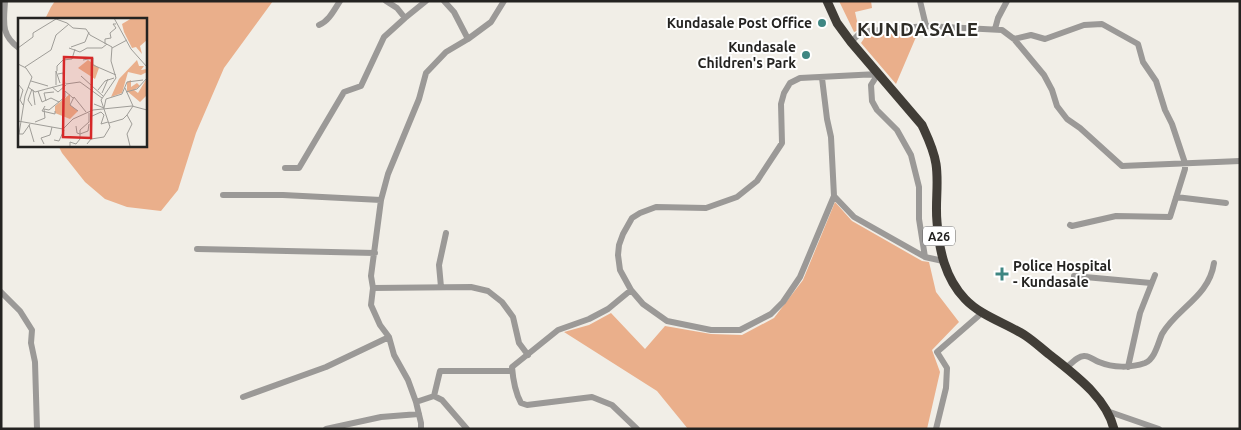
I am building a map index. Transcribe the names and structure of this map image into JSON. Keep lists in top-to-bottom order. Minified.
{"streets":{"highway":["A26"]},"districts":["KUNDASALE"],"places":{"other":["Kundasale Post Office","Kundasale Children's Park"],"health":["Police Hospital - Kundasale"]}}
